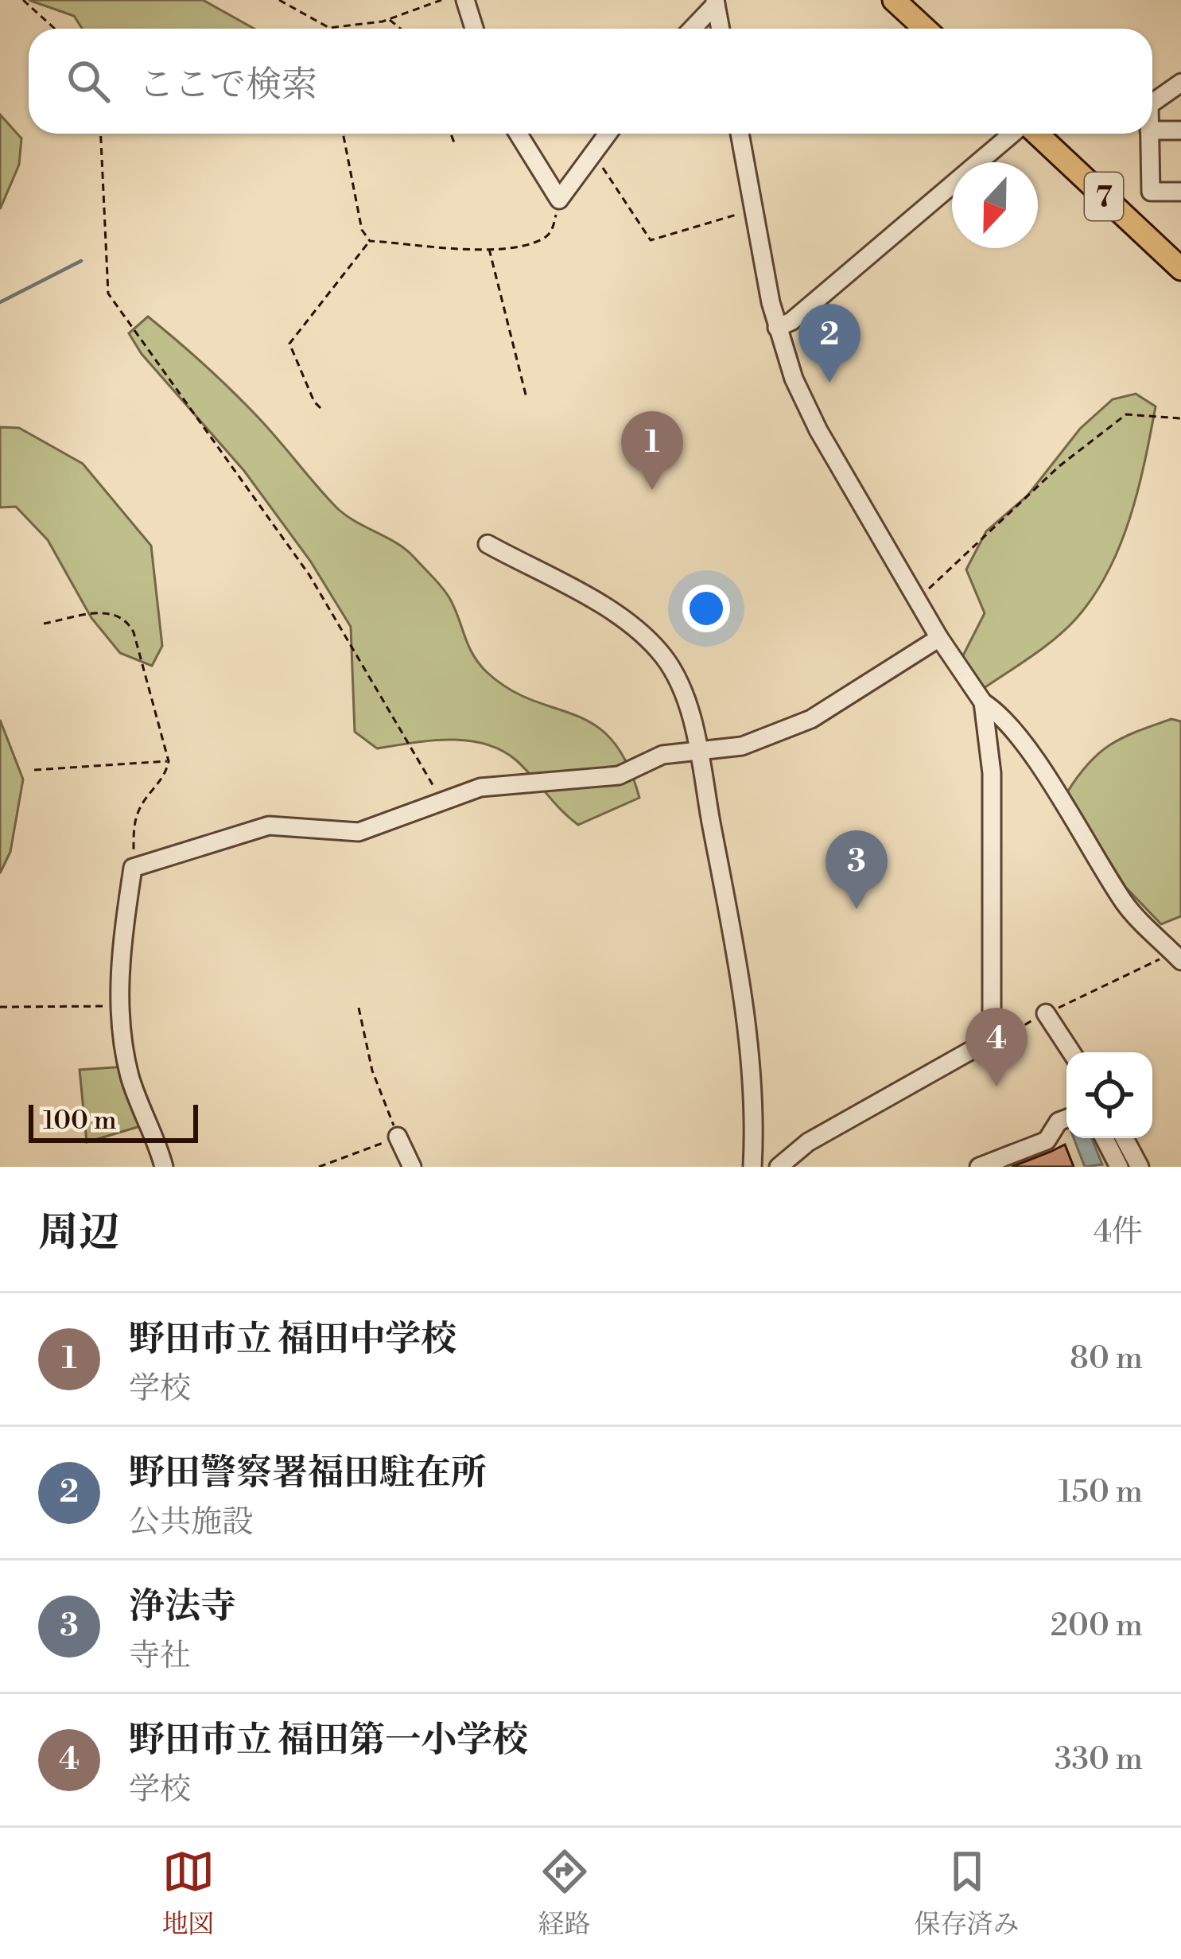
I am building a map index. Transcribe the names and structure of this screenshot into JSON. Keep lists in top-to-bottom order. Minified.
{"streets":{"main road":["7"]},"scale_bar":"100 m","north":"bottom","page":{"search":"ここで検索","pins":["2","1","3","4"],"scale":"100 m","heading":["周辺","4件"],"list":[{"mark":"1","name":"野田市立 福田中学校","note":"学校","value":"80 m"},{"mark":"2","name":"野田警察署福田駐在所","note":"公共施設","value":"150 m"},{"mark":"3","name":"浄法寺","note":"寺社","value":"200 m"},{"mark":"4","name":"野田市立 福田第一小学校","note":"学校","value":"330 m"}],"nav":["地図","経路","保存済み"]}}
